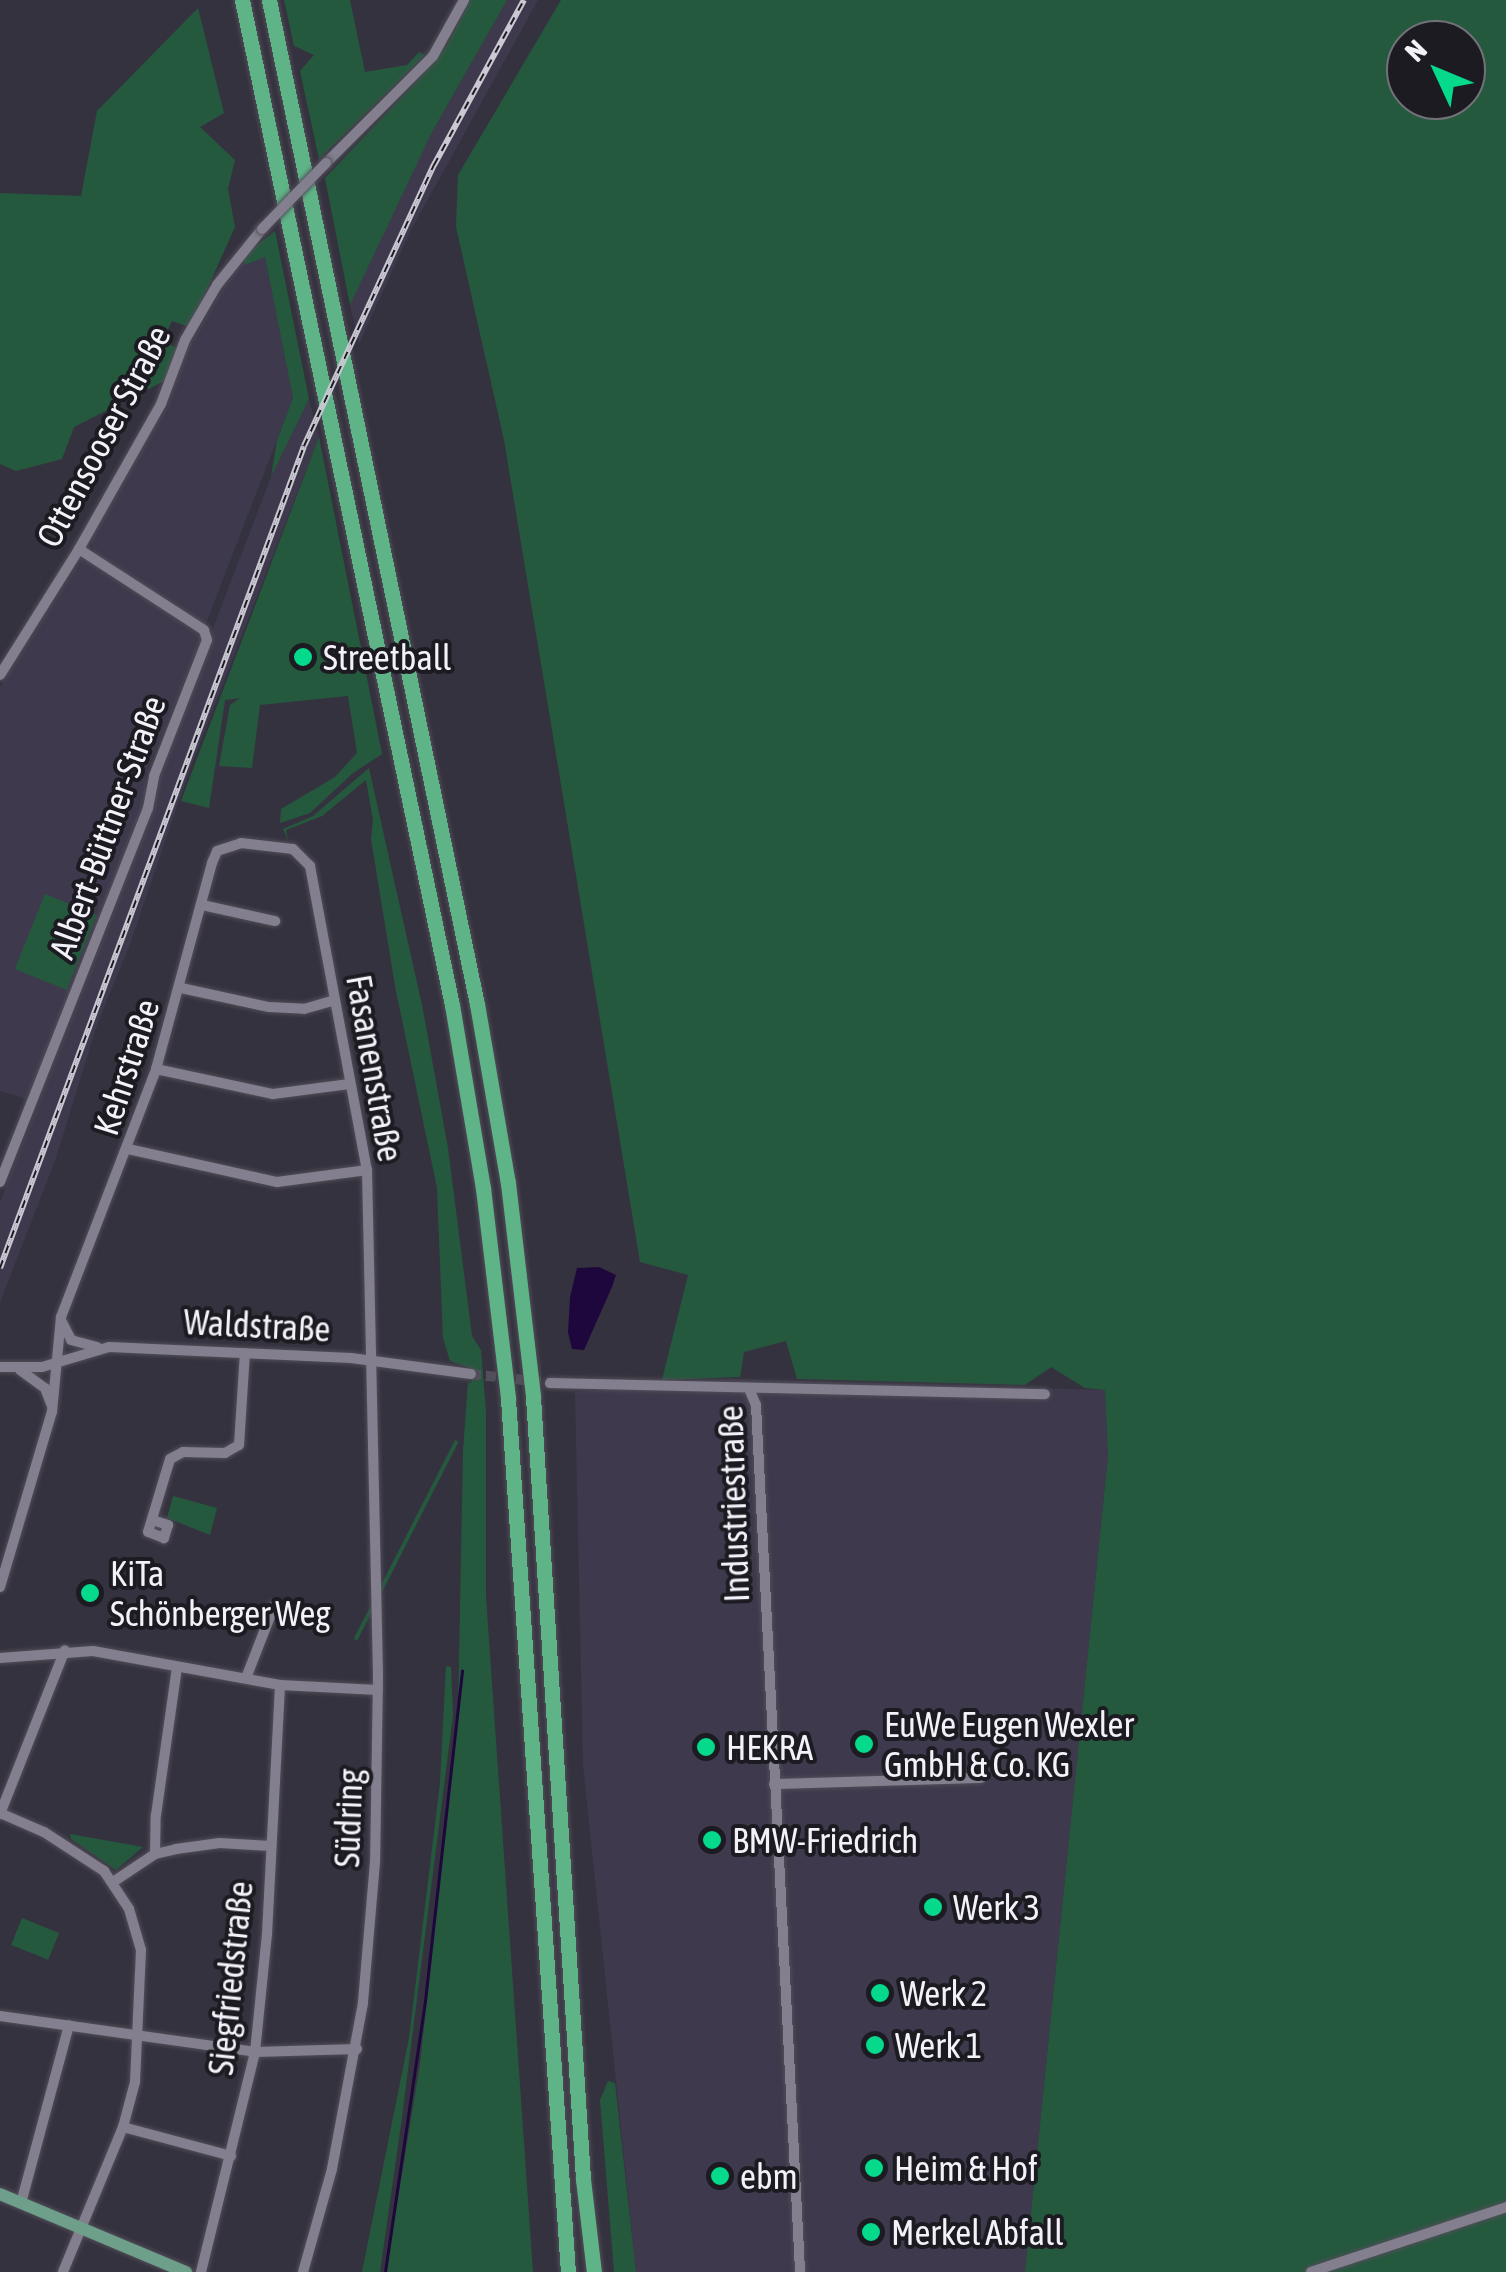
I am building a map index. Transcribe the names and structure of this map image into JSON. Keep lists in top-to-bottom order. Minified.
{"streets":{"street":["Ottensooser Straße","Albert-Büttner-Straße","Kehrstraße","Fasanenstraße","Waldstraße","Industriestraße","Südring","Siegfriedstraße"]},"crossings":[["Ottensooser Straße","Albert-Büttner-Straße"],["Kehrstraße","Fasanenstraße"],["Kehrstraße","Waldstraße"],["Fasanenstraße","Waldstraße"],["Fasanenstraße","Südring"],["Waldstraße","Südring"]],"places":["Streetball","KiTa Schönberger Weg","EuWe Eugen Wexler GmbH & Co. KG","HEKRA","BMW-Friedrich","Werk 3","Werk 2","Werk 1","Heim & Hof","ebm","Merkel Abfall"],"north":"top left"}
